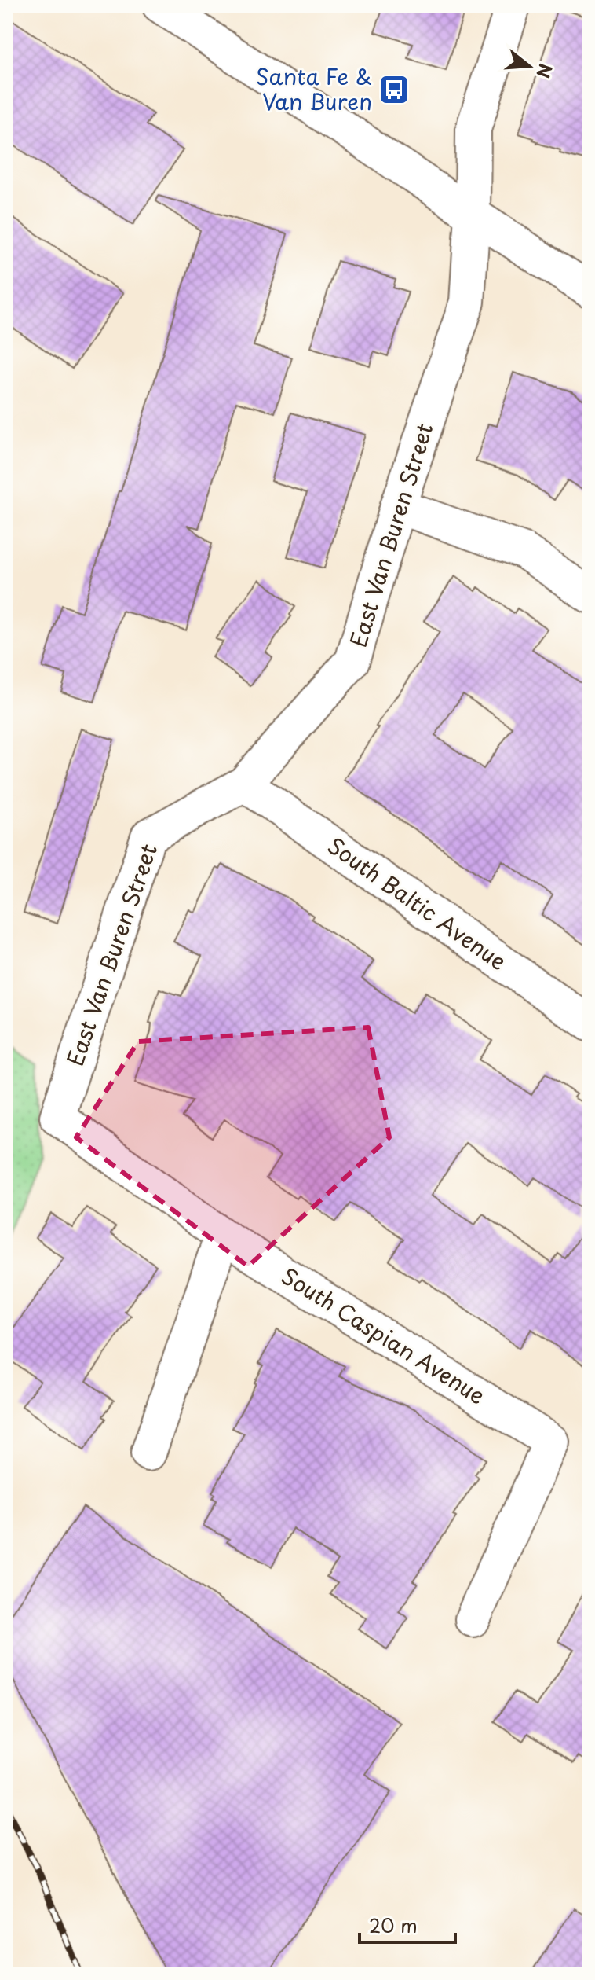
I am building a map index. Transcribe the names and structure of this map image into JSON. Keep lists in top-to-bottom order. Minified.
{"streets":{"street":["East Van Buren Street","South Baltic Avenue","South Caspian Avenue"]},"crossings":[["East Van Buren Street","South Baltic Avenue"],["East Van Buren Street","South Caspian Avenue"]],"places":{"bus stop":["Santa Fe & Van Buren"]},"scale_bar":"20 m","north":"right"}
